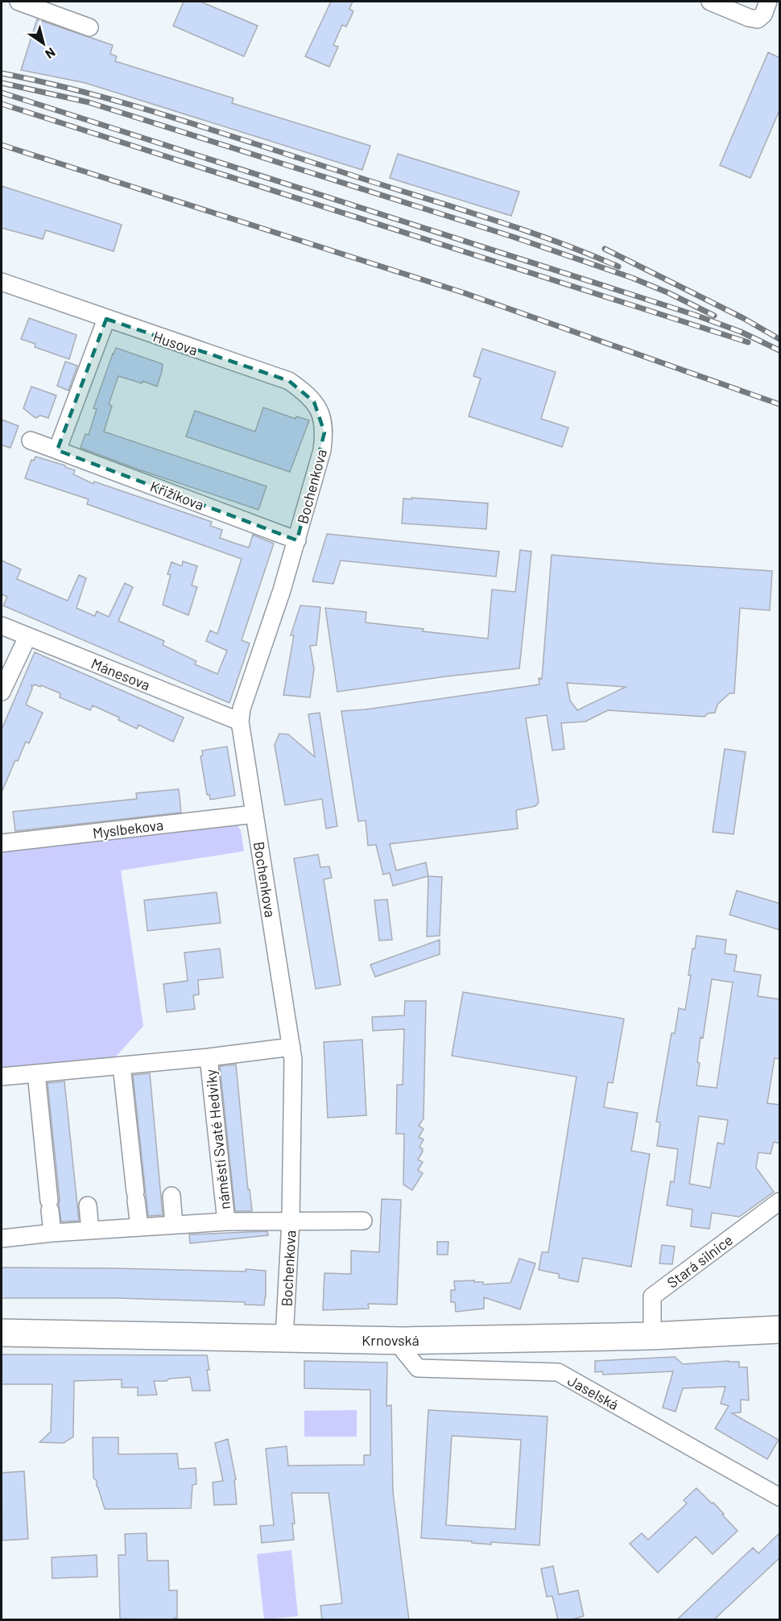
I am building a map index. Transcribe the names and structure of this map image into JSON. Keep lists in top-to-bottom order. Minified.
{"streets":{"main road":["Krnovská"],"street":["Husova","Bochenkova","Křižíkova","Mánesova","Myslbekova","náměstí Svaté Hedviky","Stará silnice","Jaselská"]},"crossings":[["Husova","Bochenkova"],["Bochenkova","Křižíkova"],["Bochenkova","Mánesova"],["Bochenkova","Myslbekova"],["Bochenkova","náměstí Svaté Hedviky"],["Bochenkova","Krnovská"],["Stará silnice","Krnovská"],["Krnovská","Jaselská"]],"north":"bottom right"}
